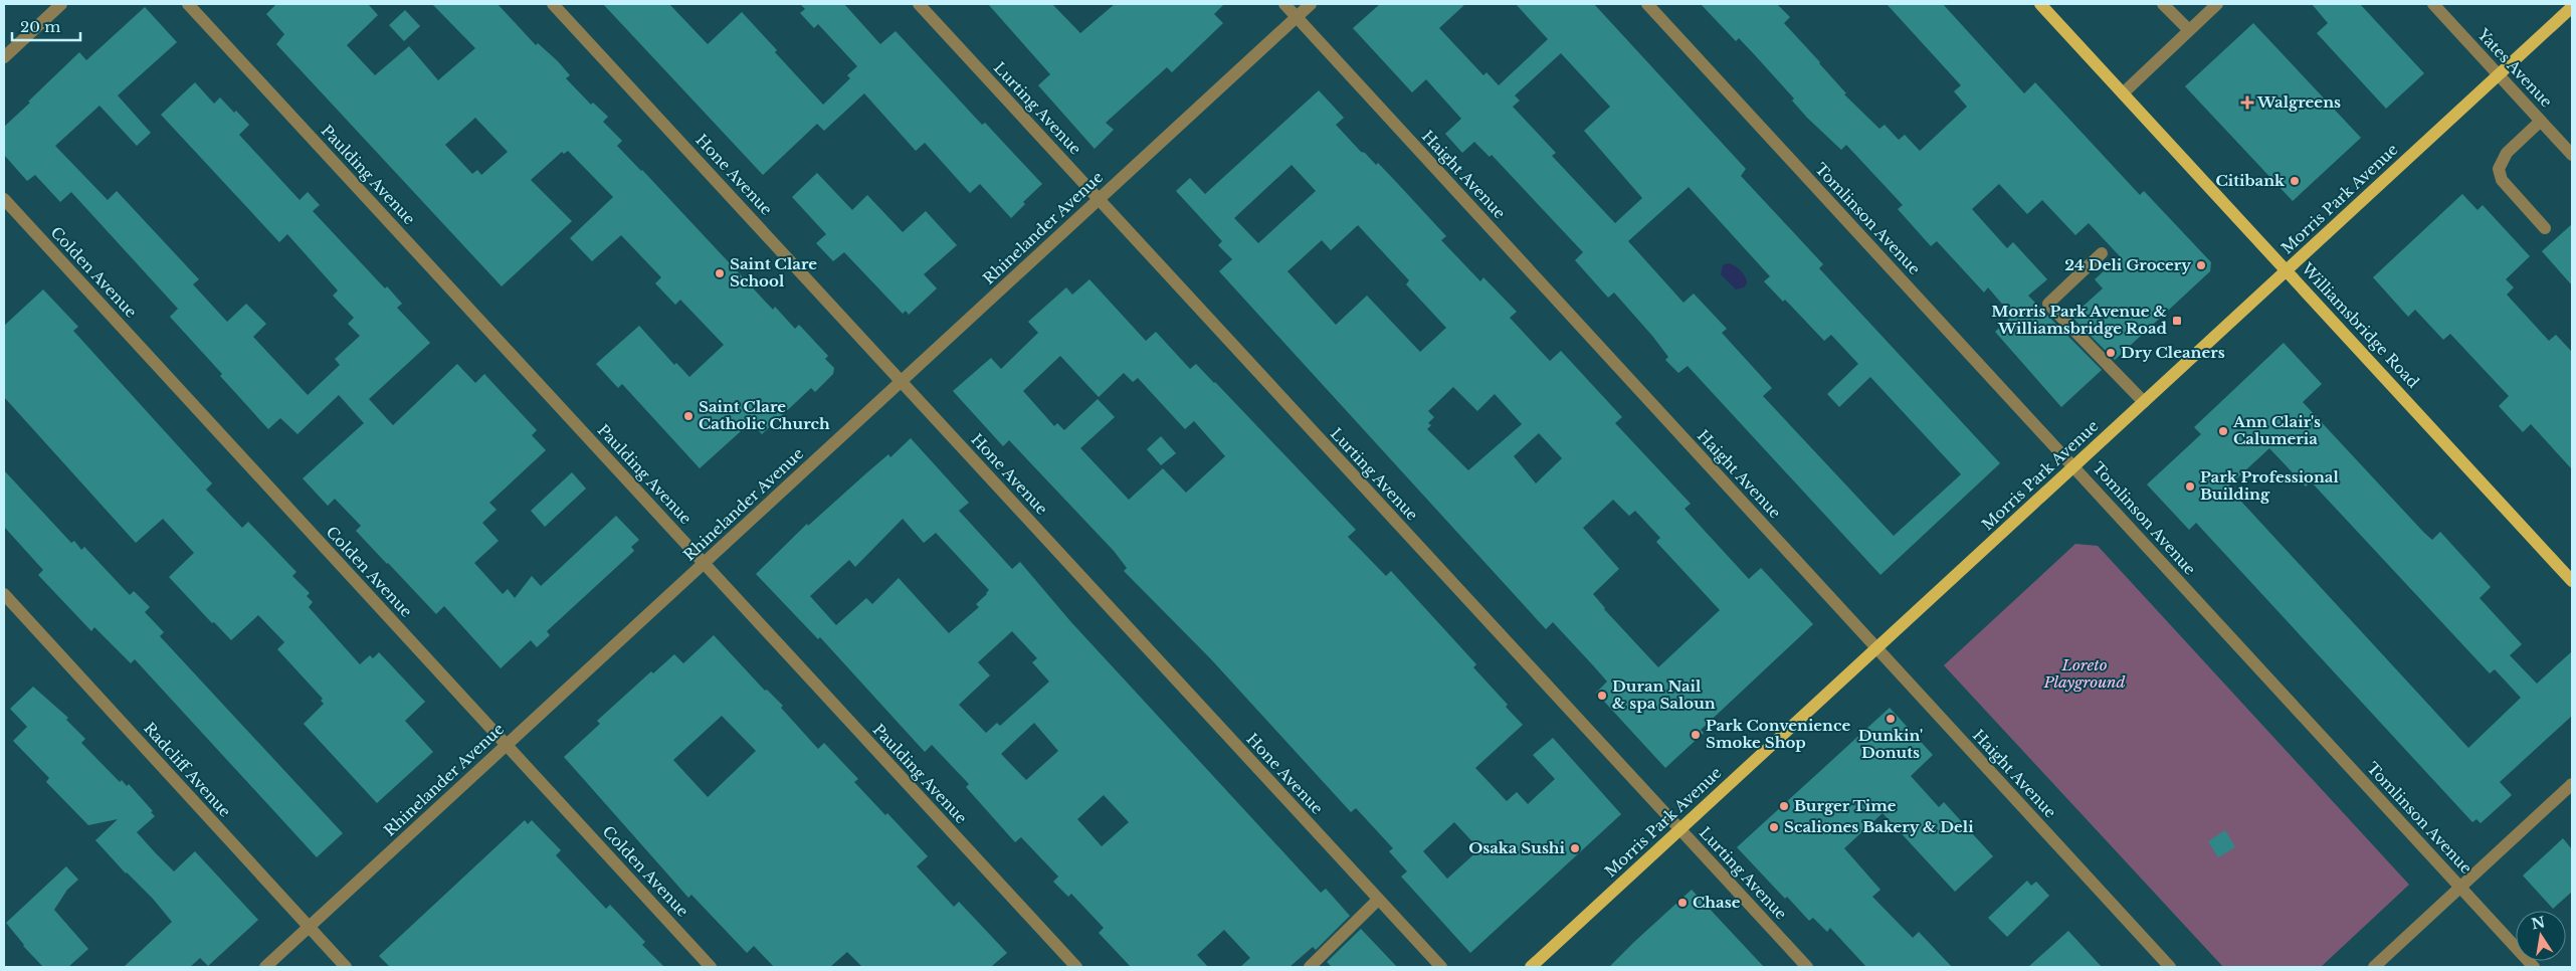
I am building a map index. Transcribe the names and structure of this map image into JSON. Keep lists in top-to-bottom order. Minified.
{"streets":{"main road":["Morris Park Avenue","Williamsbridge Road"],"street":["Yates Avenue","Lurting Avenue","Paulding Avenue","Hone Avenue","Haight Avenue","Tomlinson Avenue","Rhinelander Avenue","Colden Avenue","Radcliff Avenue"]},"crossings":[["Yates Avenue","Morris Park Avenue"],["Lurting Avenue","Morris Park Avenue"],["Lurting Avenue","Rhinelander Avenue"],["Paulding Avenue","Rhinelander Avenue"],["Hone Avenue","Rhinelander Avenue"],["Haight Avenue","Morris Park Avenue"],["Haight Avenue","Rhinelander Avenue"],["Morris Park Avenue","Tomlinson Avenue"],["Morris Park Avenue","Williamsbridge Road"],["Rhinelander Avenue","Colden Avenue"],["Rhinelander Avenue","Radcliff Avenue"]],"parks":["Loreto Playground"],"places":{"health":["Walgreens"],"other":["Citibank","24 Deli Grocery","Saint Clare School","Dry Cleaners","Saint Clare Catholic Church","Ann Clair's Calumeria","Park Professional Building","Duran Nail & spa Saloun","Dunkin' Donuts","Park Convenience Smoke Shop","Burger Time","Scaliones Bakery & Deli","Osaka Sushi","Chase"],"transit":["Morris Park Avenue & Williamsbridge Road"]},"scale_bar":"20 m","north":"top"}
